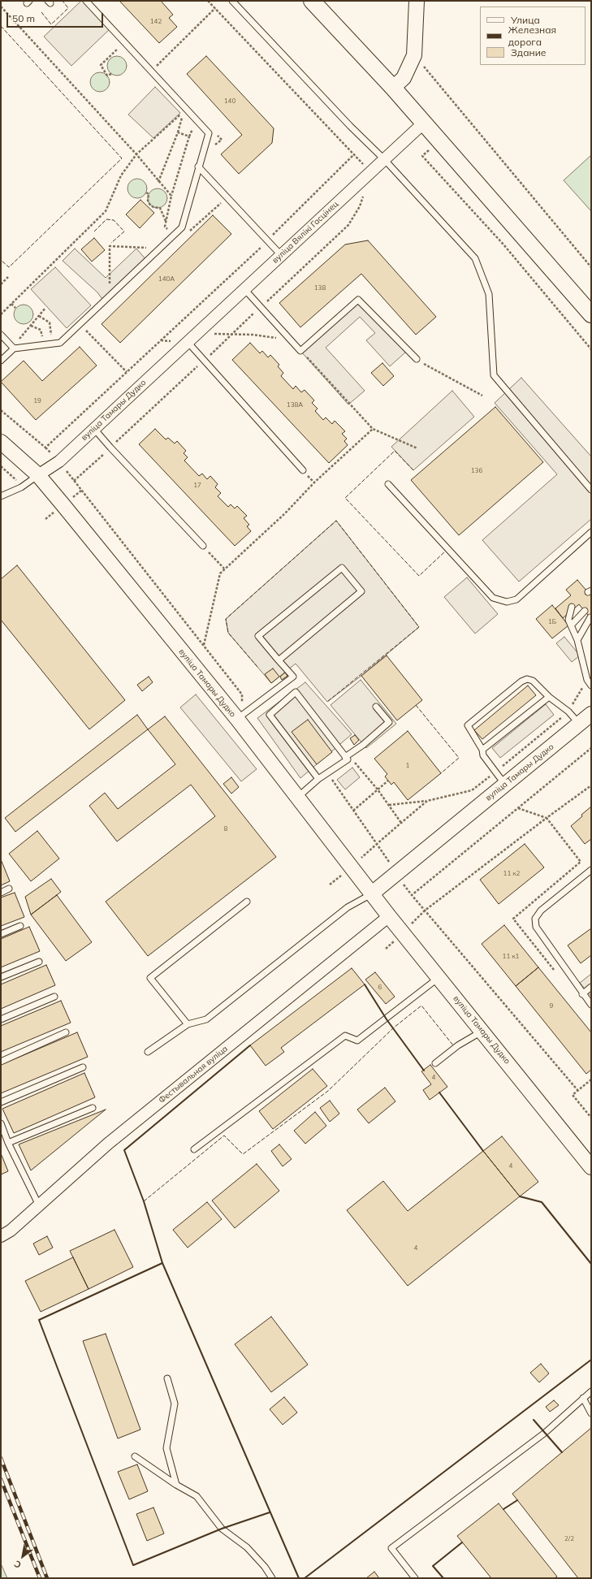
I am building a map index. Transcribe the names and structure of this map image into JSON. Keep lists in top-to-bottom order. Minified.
{"streets":{"street":["вуліца Вялікі Гасцінец","вуліца Тамары Дудко","Фестывальная вуліца"]},"crossings":[["вуліца Вялікі Гасцінец","вуліца Тамары Дудко"],["вуліца Тамары Дудко","Фестывальная вуліца"]],"house_numbers":["142","140","140А","138","19","138А","136","17","1Б","1","8","11 к2","11 к1","6","9","4","4","4","2/2"],"legend":["Улица","Железная дорога","Здание"],"scale_bar":"50 m","north":"bottom left"}
